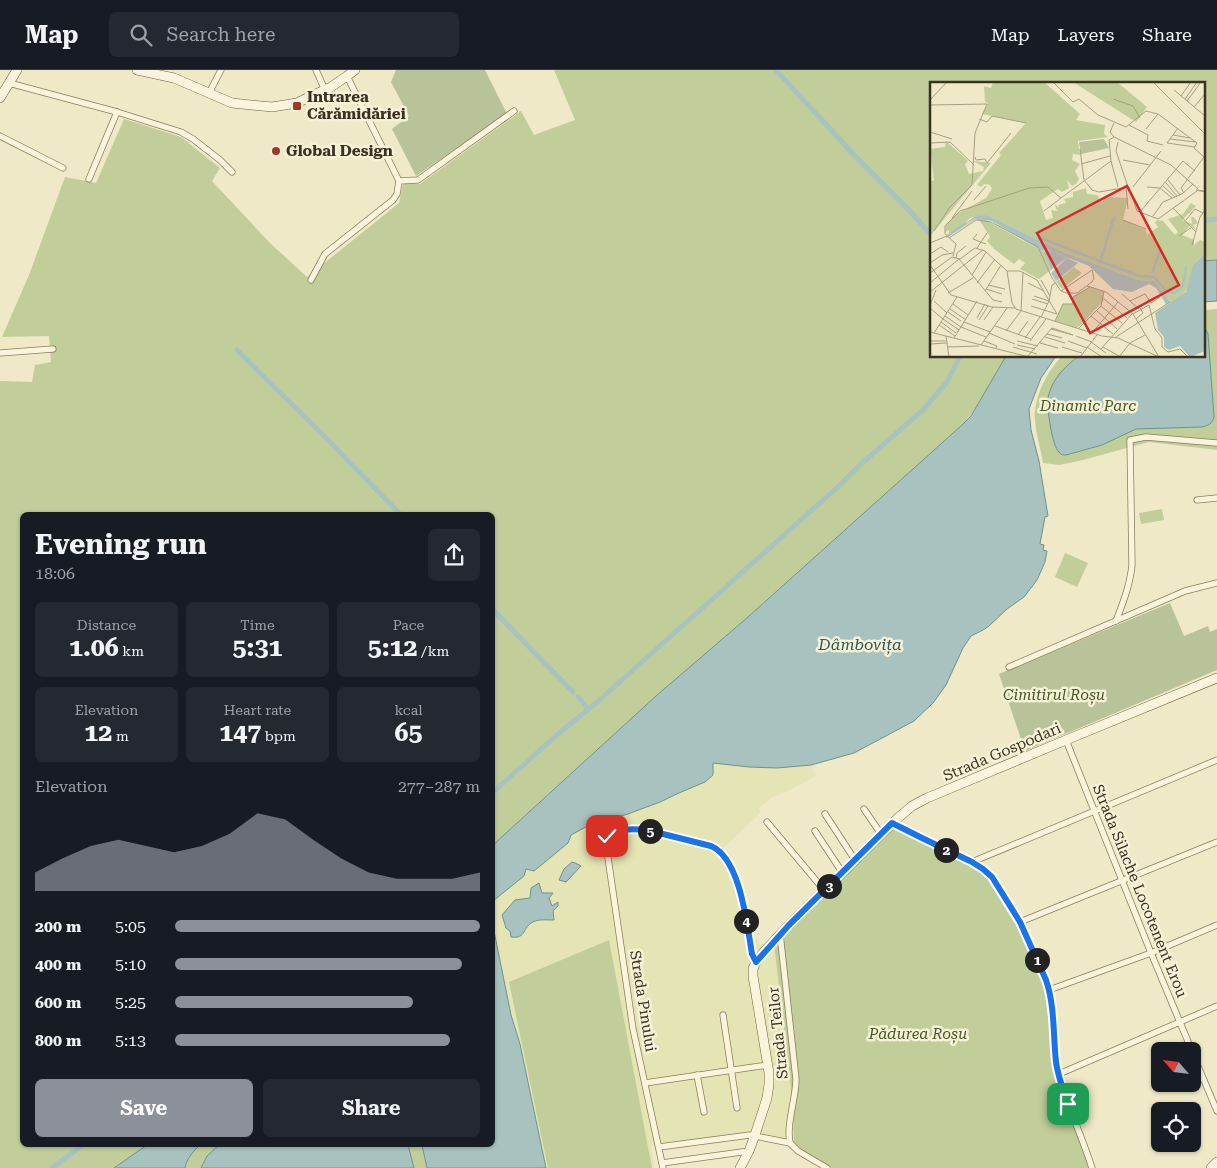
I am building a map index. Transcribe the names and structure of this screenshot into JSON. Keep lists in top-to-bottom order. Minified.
{"streets":{"street":["Strada Gospodari","Strada Silache Locotenent Erou","Strada Pinului","Strada Teilor"]},"crossings":[["Strada Gospodari","Strada Silache Locotenent Erou"],["Strada Gospodari","Strada Pinului"],["Strada Gospodari","Strada Teilor"]],"water":["Dâmbovița"],"parks":["Dinamic Parc","Cimitirul Roșu","Pădurea Roșu"],"places":{"transit":["Intrarea Cărămidăriei"],"other":["Global Design"]},"north":"top left","page":{"header":"Map","search":"Search here","nav":["Map","Layers","Share"],"heading":["Evening run","18:06"],"stats":[["Distance","1.06 km"],["Time","5:31"],["Pace","5:12 /km"],["Elevation","12 m"],["Heart rate","147 bpm"],["kcal","65"]],"chart":["Elevation","277–287 m"],"pins":["5","2","3","4","1"],"list":[{"name":"200 m","note":"5:05"},{"name":"400 m","note":"5:10"},{"name":"600 m","note":"5:25"},{"name":"800 m","note":"5:13"}],"buttons":["Save","Share"]}}
